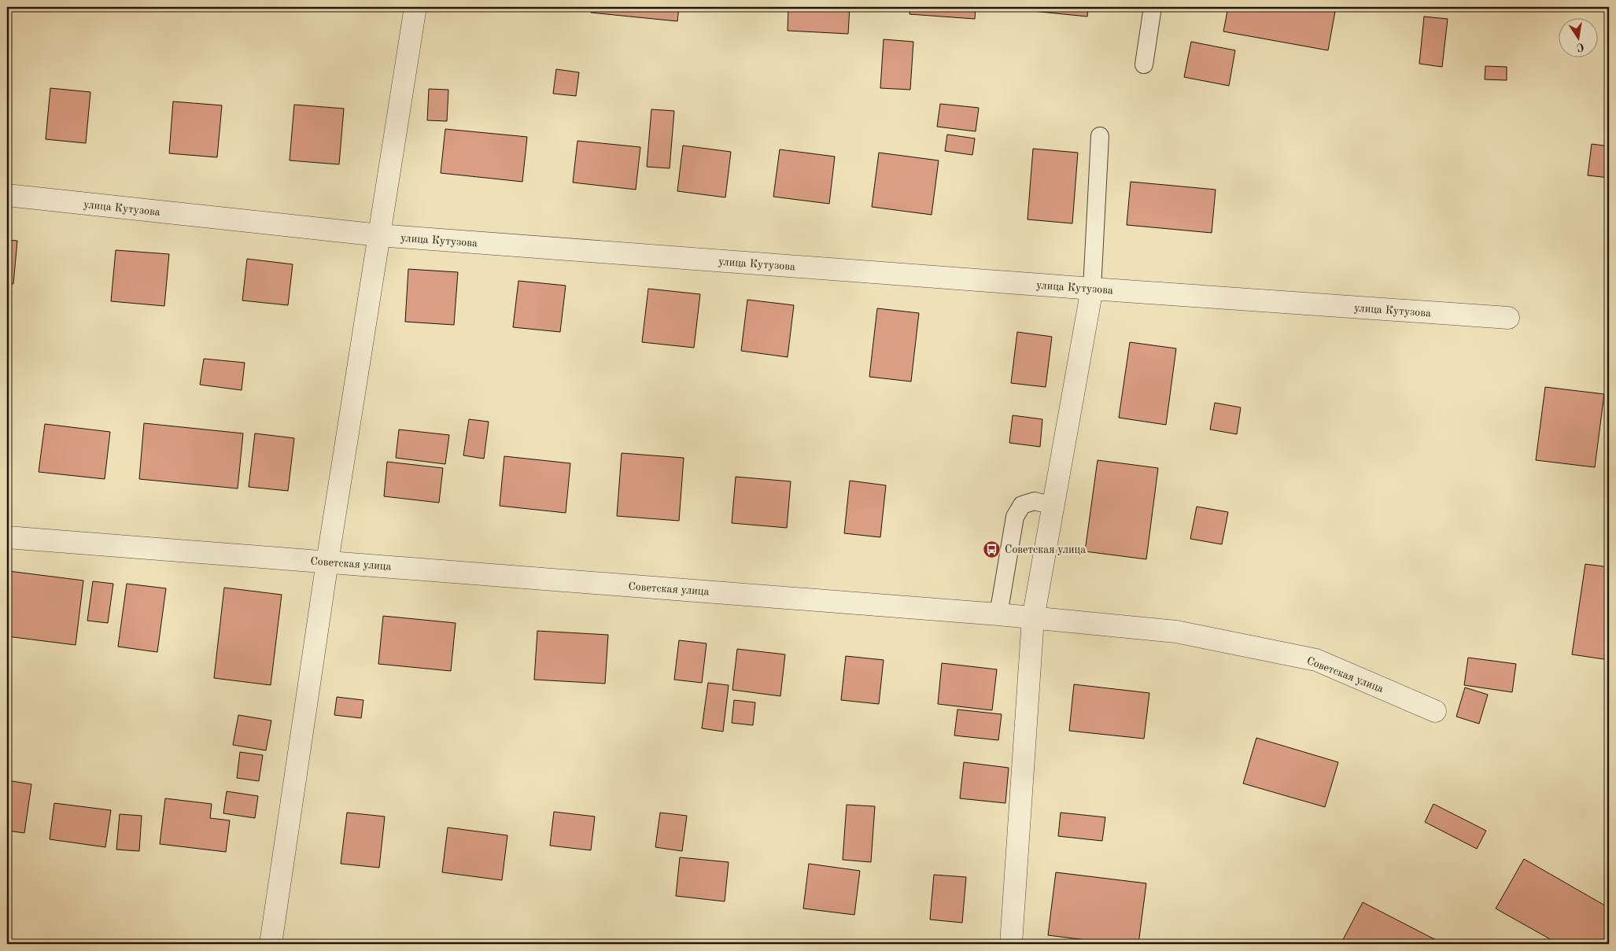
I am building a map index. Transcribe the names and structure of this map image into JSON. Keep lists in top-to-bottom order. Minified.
{"streets":{"street":["улица Кутузова","Советская улица"]},"places":{"bus stop":["Советская улица"]},"north":"bottom"}
